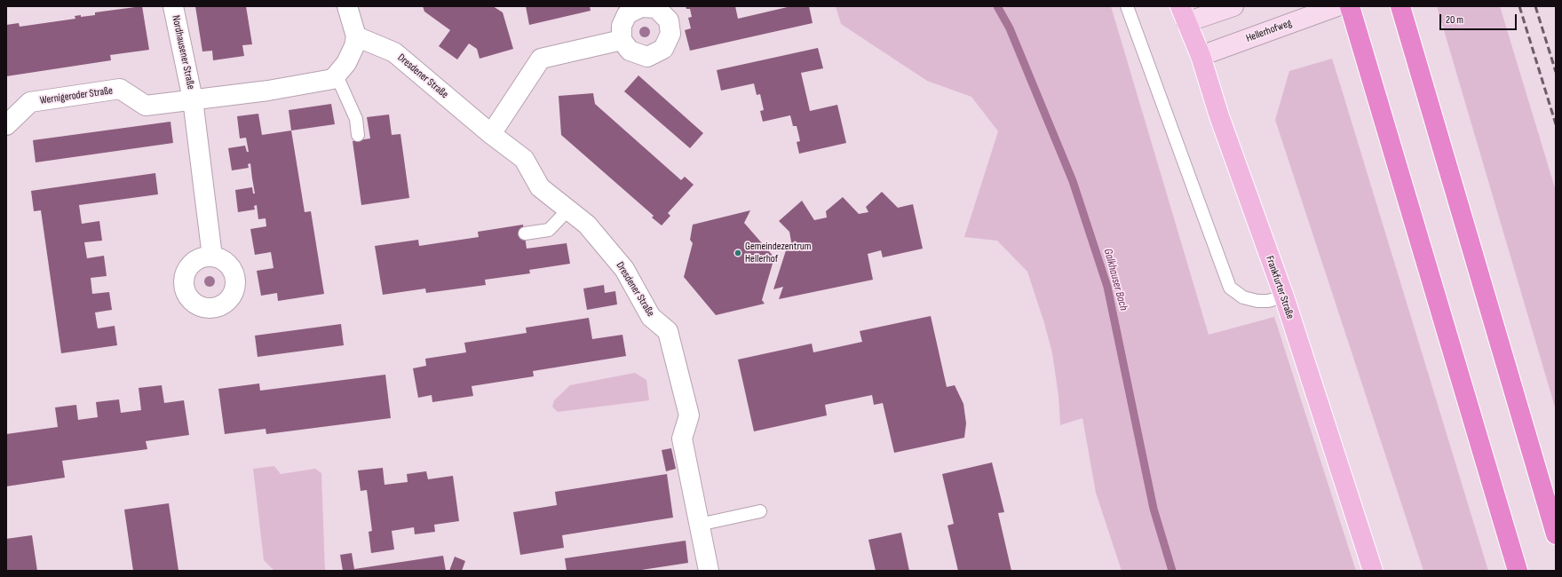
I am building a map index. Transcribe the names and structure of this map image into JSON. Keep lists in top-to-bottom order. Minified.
{"streets":{"main road":["Frankfurter Straße"],"street":["Hellerhofweg","Nordhausener Straße","Dresdener Straße","Wernigeroder Straße"]},"crossings":[["Hellerhofweg","Frankfurter Straße"],["Nordhausener Straße","Wernigeroder Straße"]],"water":["Galkhauser Bach"],"places":["Gemeindezentrum Hellerhof"],"scale_bar":"20 m"}
